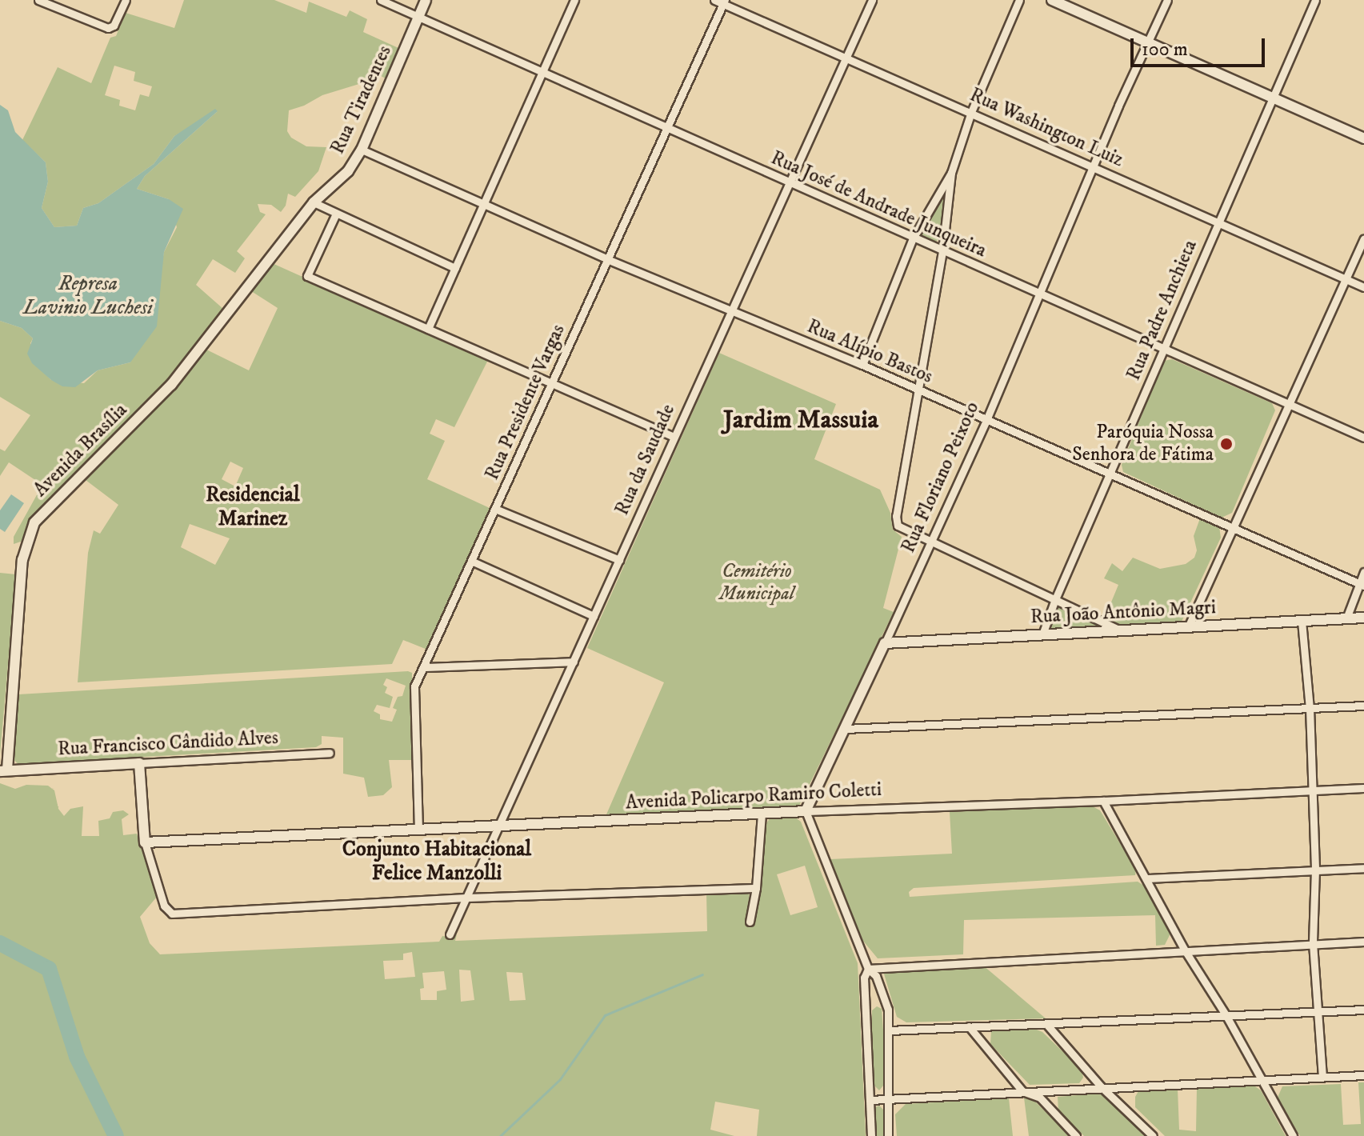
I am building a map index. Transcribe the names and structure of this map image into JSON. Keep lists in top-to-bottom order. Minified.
{"streets":{"street":["Rua Tiradentes","Rua Washington Luiz","Rua José de Andrade Junqueira","Rua Padre Anchieta","Rua Alípio Bastos","Rua Presidente Vargas","Avenida Brasília","Rua da Saudade","Rua Floriano Peixoto","Rua João Antônio Magri","Rua Francisco Cândido Alves","Avenida Policarpo Ramiro Coletti"]},"crossings":[["Rua Tiradentes","Rua José de Andrade Junqueira"],["Rua Tiradentes","Rua Alípio Bastos"],["Rua Tiradentes","Avenida Brasília"],["Rua Washington Luiz","Rua Padre Anchieta"],["Rua Washington Luiz","Rua Presidente Vargas"],["Rua Washington Luiz","Rua da Saudade"],["Rua Washington Luiz","Rua Floriano Peixoto"],["Rua José de Andrade Junqueira","Rua Padre Anchieta"],["Rua José de Andrade Junqueira","Rua Presidente Vargas"],["Rua José de Andrade Junqueira","Rua da Saudade"],["Rua José de Andrade Junqueira","Rua Floriano Peixoto"],["Rua Padre Anchieta","Rua Alípio Bastos"],["Rua Padre Anchieta","Rua João Antônio Magri"],["Rua Alípio Bastos","Rua Presidente Vargas"],["Rua Alípio Bastos","Rua da Saudade"],["Rua Alípio Bastos","Rua Floriano Peixoto"],["Rua Presidente Vargas","Avenida Policarpo Ramiro Coletti"],["Avenida Brasília","Rua Francisco Cândido Alves"],["Rua da Saudade","Avenida Policarpo Ramiro Coletti"],["Rua Floriano Peixoto","Rua João Antônio Magri"],["Rua Floriano Peixoto","Avenida Policarpo Ramiro Coletti"]],"districts":["Jardim Massuia","Residencial Marinez","Conjunto Habitacional Felice Manzolli"],"water":["Represa Lavinio Luchesi"],"parks":["Cemitério Municipal"],"places":["Paróquia Nossa Senhora de Fátima"],"scale_bar":"100 m"}
